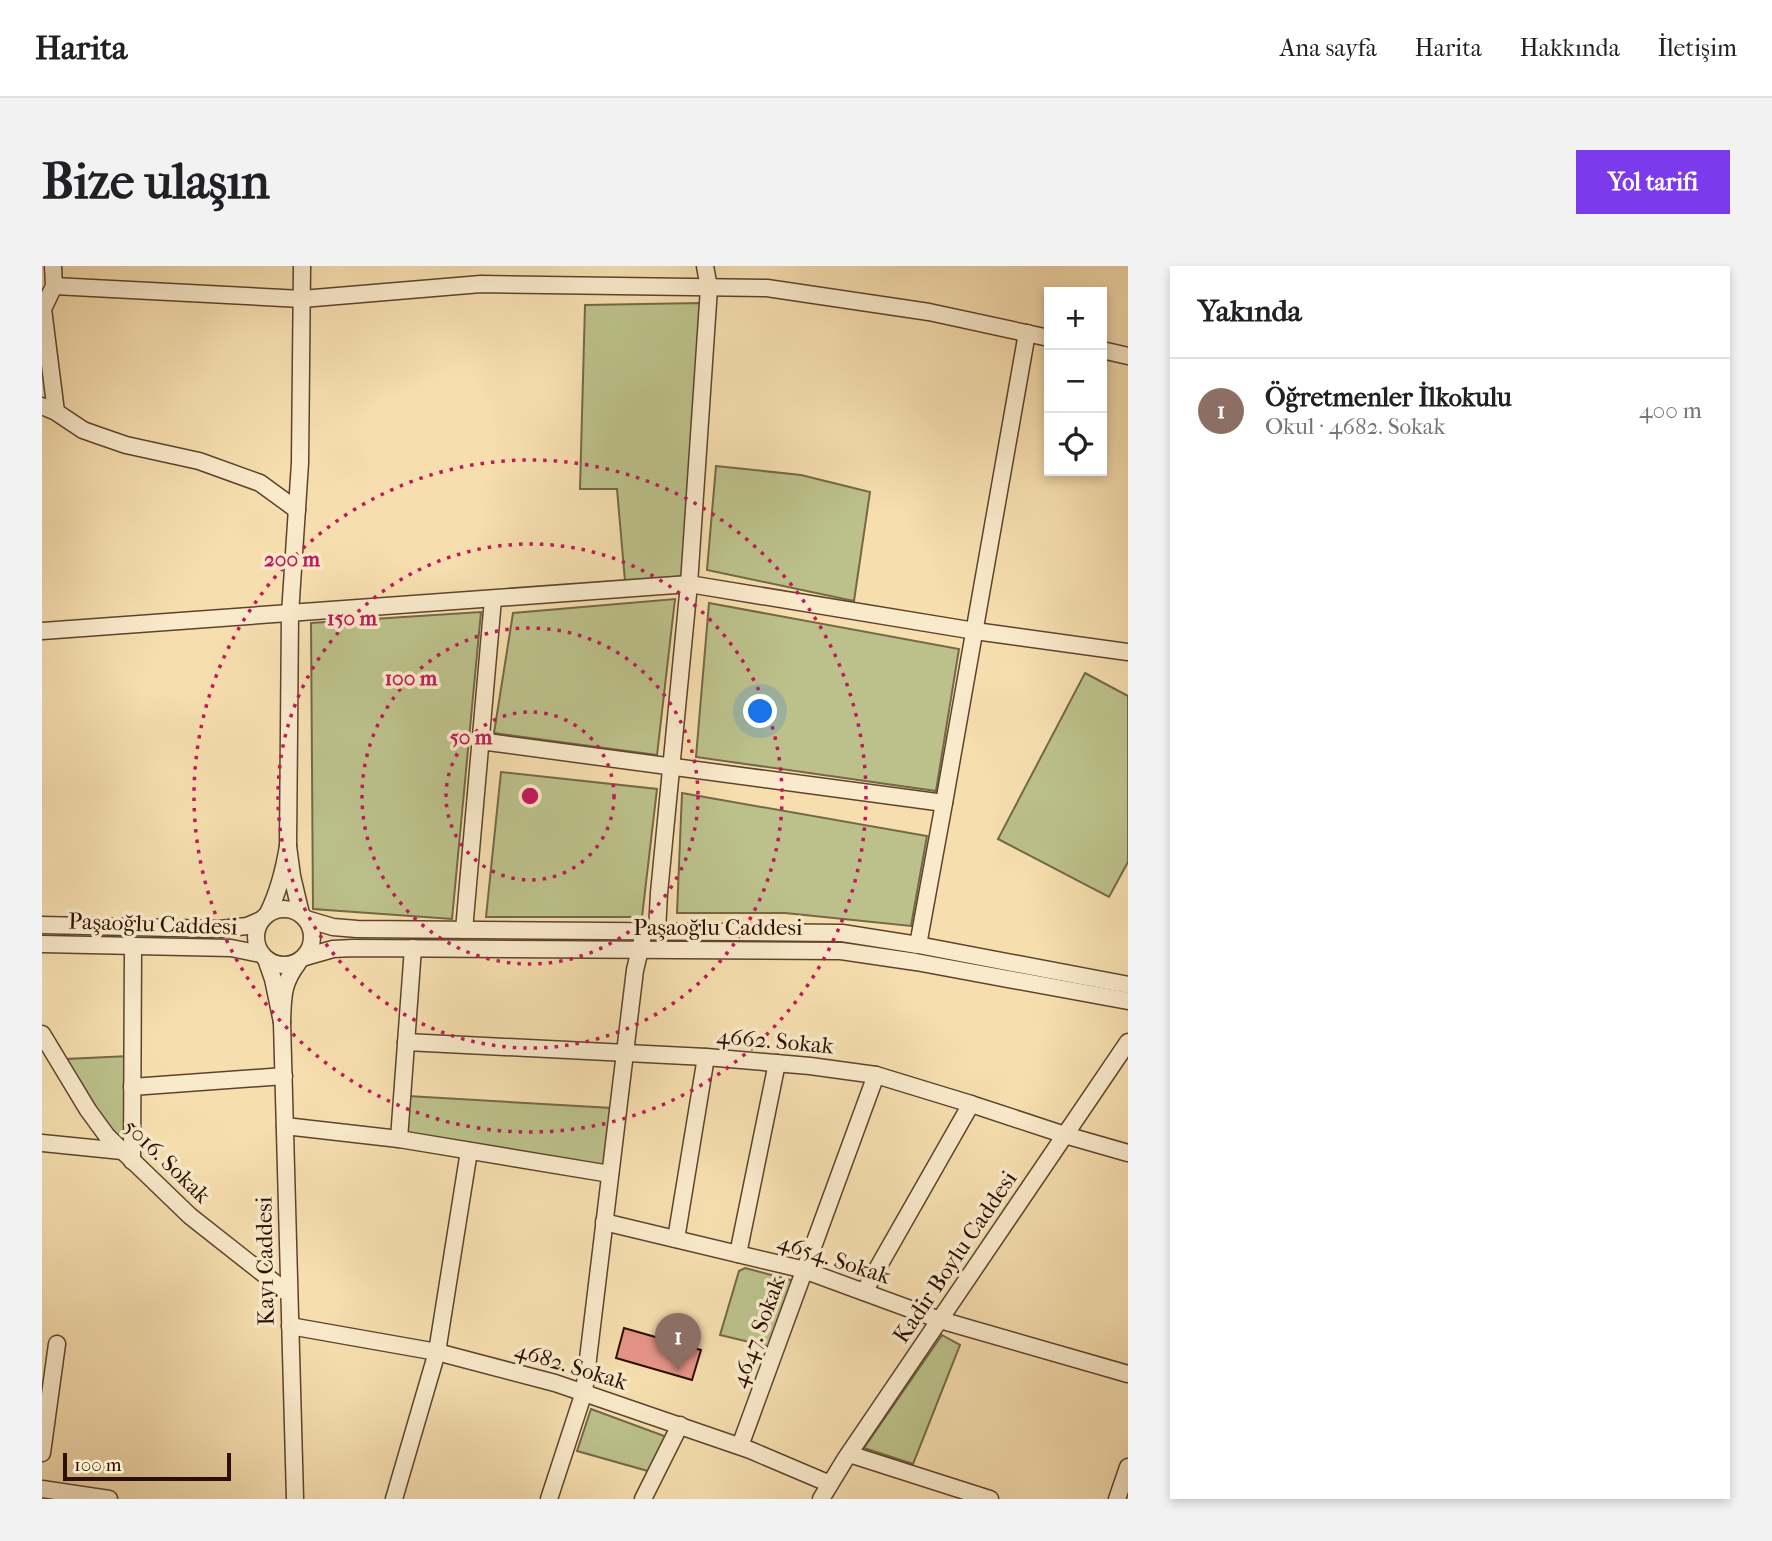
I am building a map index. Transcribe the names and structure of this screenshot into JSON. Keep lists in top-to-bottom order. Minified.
{"streets":{"street":["Paşaoğlu Caddesi","4662. Sokak","5016. Sokak","Kadir Boylu Caddesi","4654. Sokak","Kayı Caddesi","4647. Sokak","4682. Sokak"]},"crossings":[["Paşaoğlu Caddesi","Kayı Caddesi"],["4662. Sokak","Kadir Boylu Caddesi"],["4662. Sokak","4647. Sokak"],["5016. Sokak","Kayı Caddesi"],["Kadir Boylu Caddesi","4654. Sokak"],["Kadir Boylu Caddesi","4682. Sokak"],["4654. Sokak","4647. Sokak"],["Kayı Caddesi","4682. Sokak"],["4647. Sokak","4682. Sokak"]],"scale_bar":"100 m","page":{"header":"Harita","nav":["Ana sayfa","Harita","Hakkında","İletişim"],"buttons":"Yol tarifi","title":"Bize ulaşın","heading":"Yakında","map_buttons":["+","−"],"list":[{"mark":"1","name":"Öğretmenler İlkokulu","note":"Okul · 4682. Sokak","value":"400 m"}],"pins":"1","scale":"100 m"},"rings":["200 m","150 m","100 m","50 m"]}
